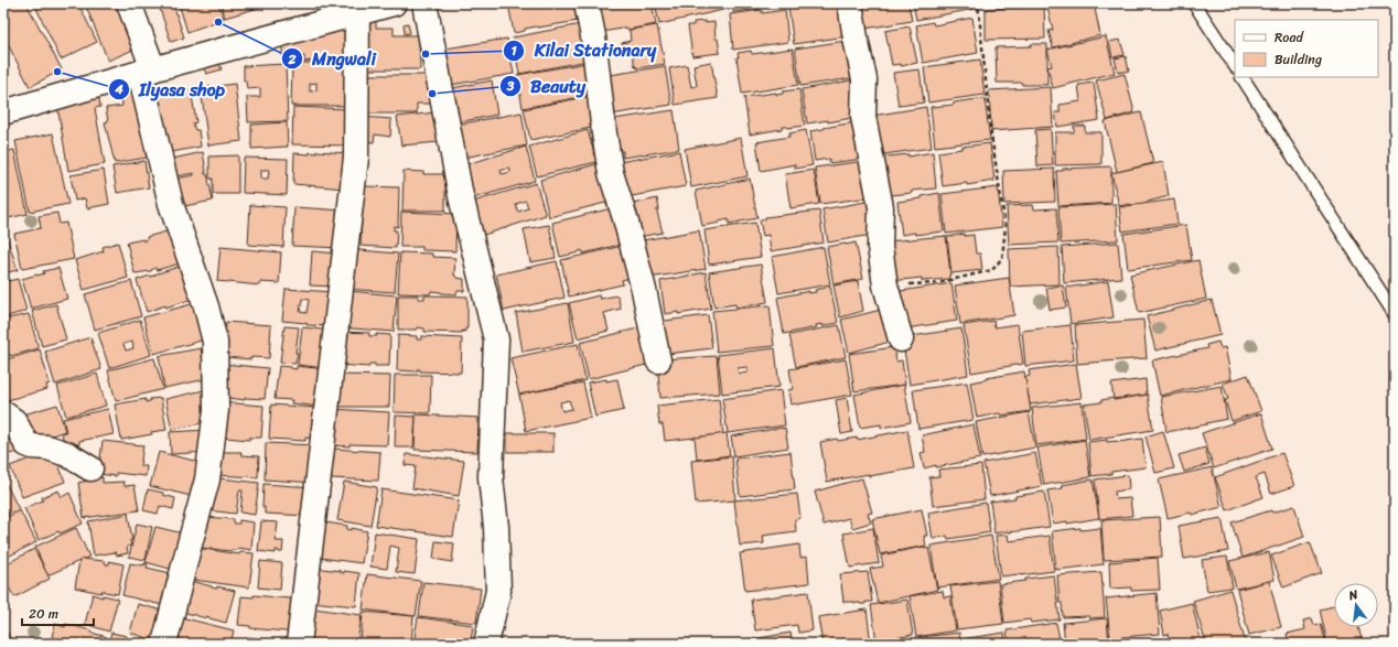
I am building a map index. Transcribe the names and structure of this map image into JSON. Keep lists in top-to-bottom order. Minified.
{"places":["Mngwali","Kilai Stationary","Ilyasa shop","Beauty"],"legend":["Road","Building"],"scale_bar":"20 m","north":"top"}
